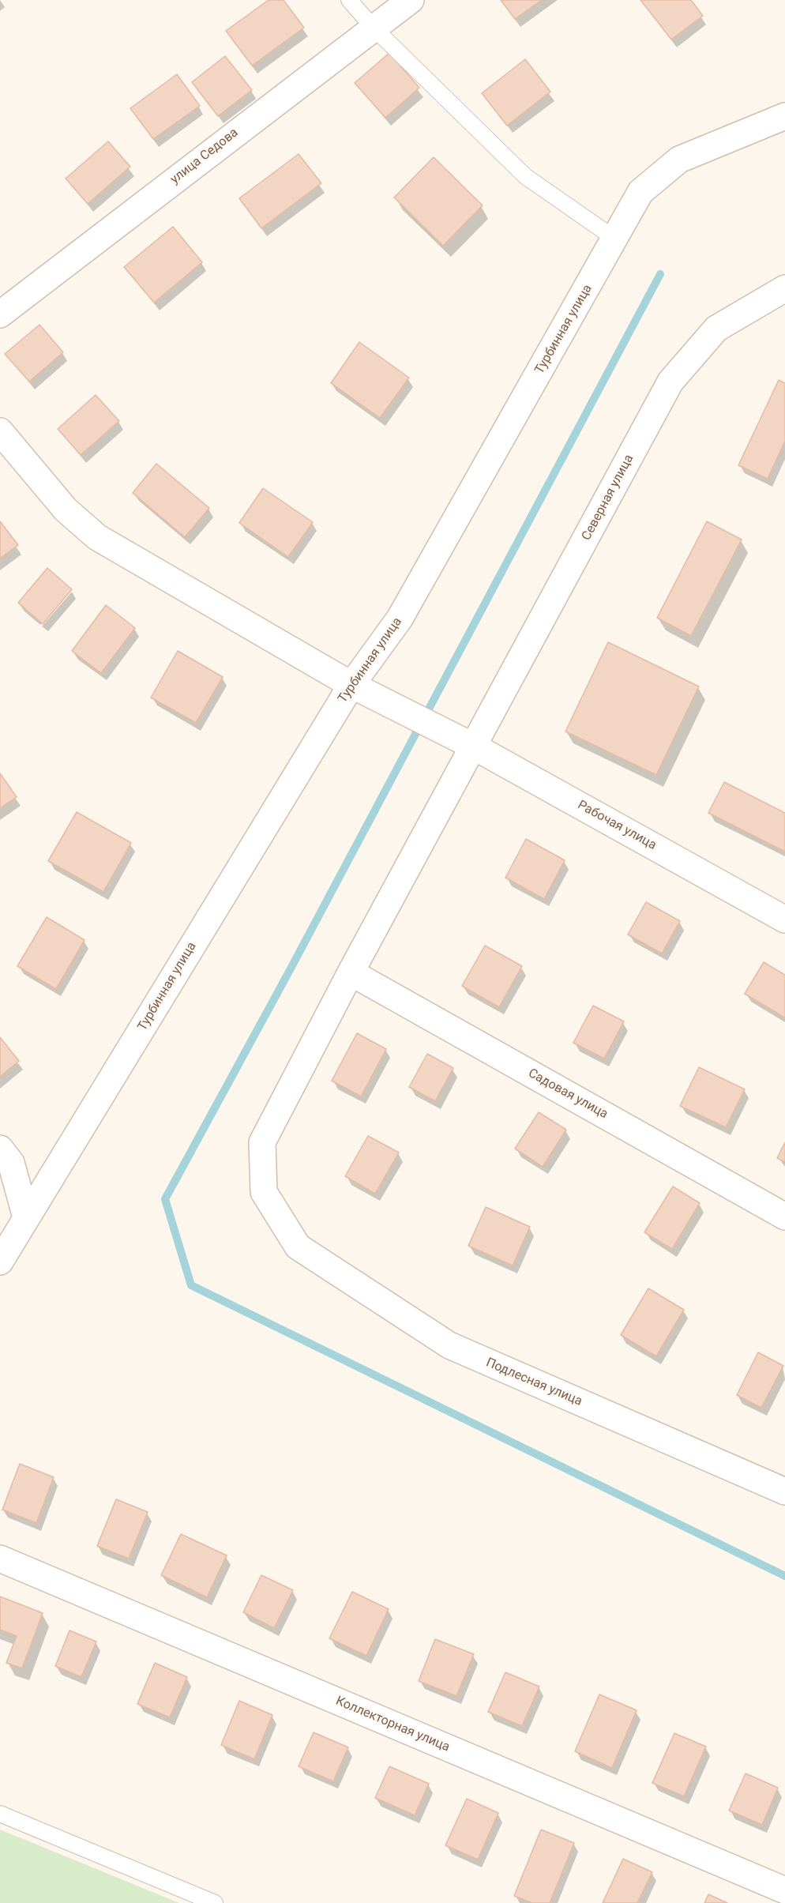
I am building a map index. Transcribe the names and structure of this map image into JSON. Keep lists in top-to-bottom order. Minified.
{"streets":{"street":["улица Седова","Турбинная улица","Северная улица","Рабочая улица","Садовая улица","Подлесная улица","Коллекторная улица"]},"crossings":[["Турбинная улица","Рабочая улица"],["Северная улица","Рабочая улица"],["Северная улица","Садовая улица"],["Северная улица","Подлесная улица"]]}
